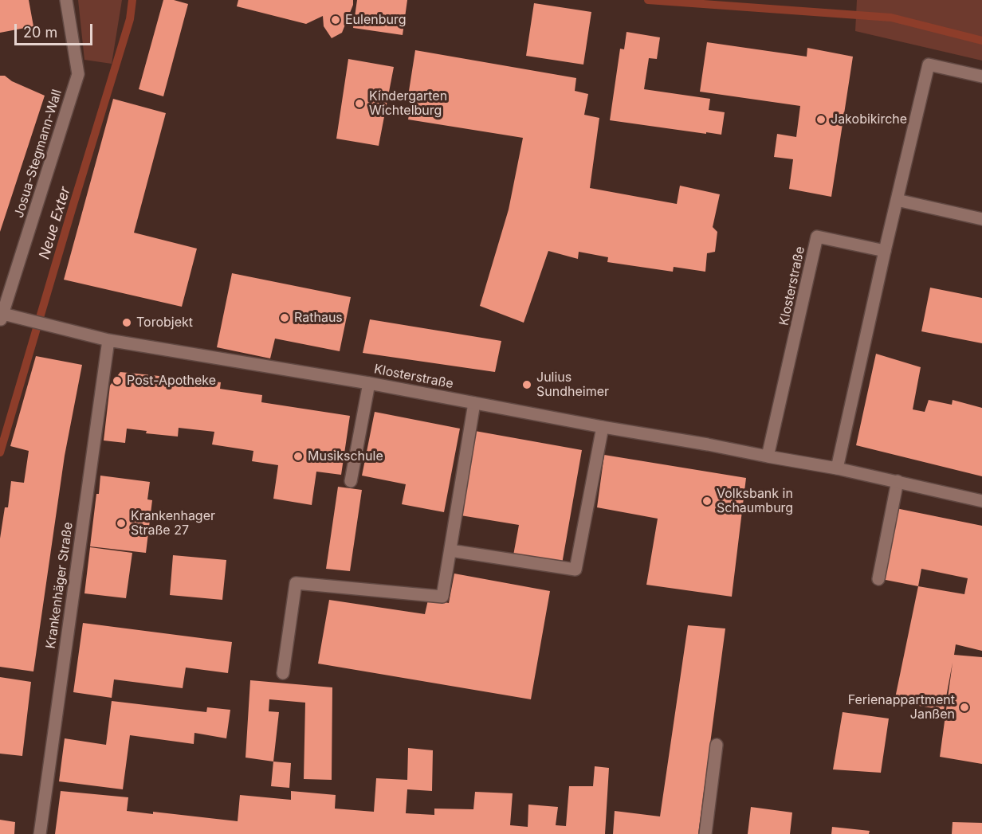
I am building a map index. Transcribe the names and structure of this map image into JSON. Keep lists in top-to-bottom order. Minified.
{"streets":{"street":["Josua-Stegmann-Wall","Klosterstraße","Krankenhäger Straße"]},"crossings":[["Josua-Stegmann-Wall","Klosterstraße"],["Klosterstraße","Krankenhäger Straße"]],"water":["Neue Exter"],"places":["Eulenburg","Kindergarten Wichtelburg","Jakobikirche","Rathaus","Torobjekt","Post-Apotheke","Julius Sundheimer","Musikschule","Volksbank in Schaumburg","Krankenhager Straße 27","Ferienappartment Janßen"],"scale_bar":"20 m"}
